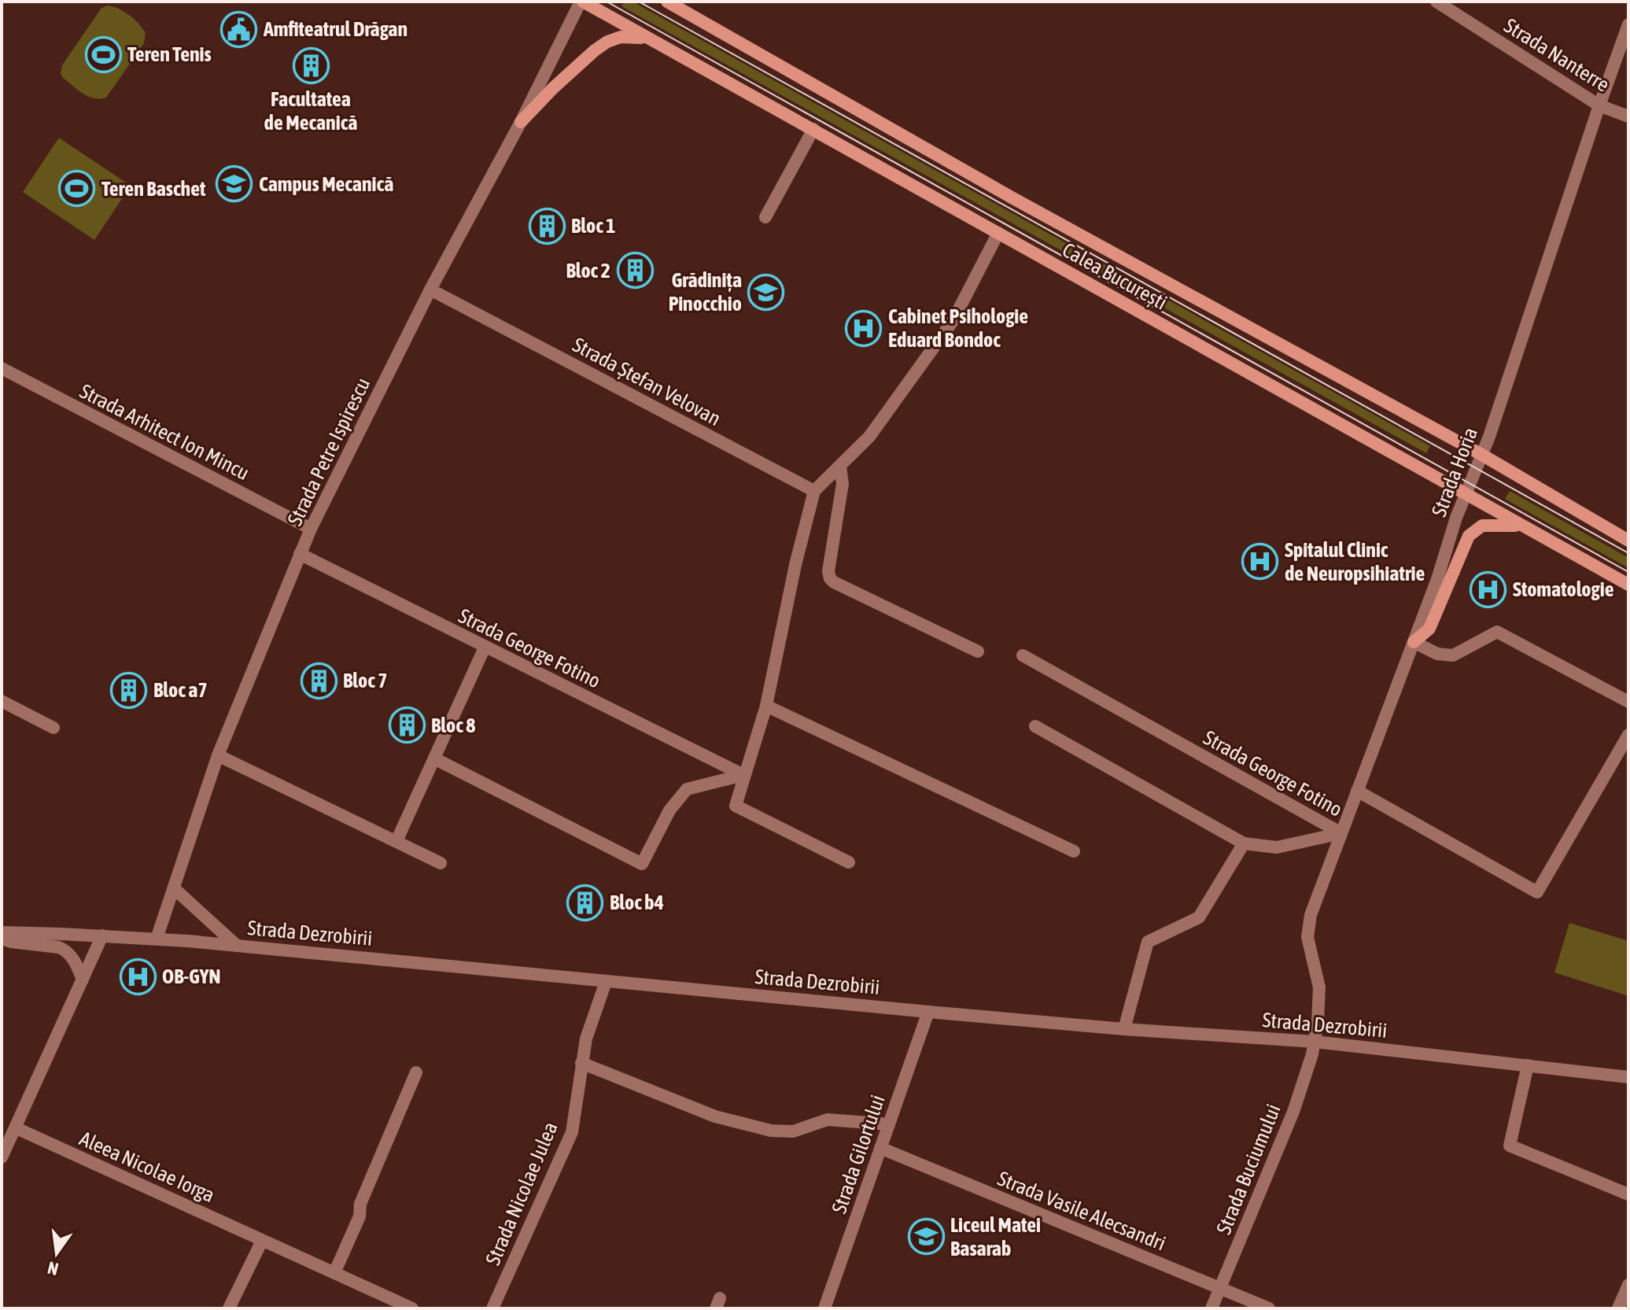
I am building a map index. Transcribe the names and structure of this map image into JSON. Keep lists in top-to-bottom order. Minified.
{"streets":{"main road":["Calea București"],"street":["Strada Nanterre","Strada Ștefan Velovan","Strada Arhitect Ion Mincu","Strada Petre Ispirescu","Strada Horia","Strada George Fotino","Strada Dezrobirii","Strada Gilortului","Aleea Nicolae Iorga","Strada Buciumului","Strada Nicolae Julea","Strada Vasile Alecsandri"]},"crossings":[["Strada Nanterre","Strada Horia"],["Calea București","Strada Petre Ispirescu"],["Calea București","Strada Horia"],["Strada Ștefan Velovan","Strada Petre Ispirescu"],["Strada Arhitect Ion Mincu","Strada Petre Ispirescu"],["Strada Petre Ispirescu","Strada George Fotino"],["Strada Petre Ispirescu","Strada Dezrobirii"],["Strada Horia","Strada George Fotino"],["Strada Horia","Strada Dezrobirii"],["Strada Horia","Strada Buciumului"],["Strada Dezrobirii","Strada Gilortului"],["Strada Dezrobirii","Strada Buciumului"],["Strada Dezrobirii","Strada Nicolae Julea"],["Strada Gilortului","Strada Vasile Alecsandri"],["Strada Buciumului","Strada Vasile Alecsandri"]],"places":{"public building":["Amfiteatrul Drăgan"],"sports":["Teren Tenis","Teren Baschet"],"building":["Facultatea de Mecanică","Bloc 1","Bloc 2","Bloc 7","Bloc a7","Bloc 8","Bloc b4"],"school or university":["Campus Mecanică","Grădinița Pinocchio","Liceul Matei Basarab"],"hospital":["Cabinet Psihologie Eduard Bondoc","Spitalul Clinic de Neuropsihiatrie","Stomatologie","OB-GYN"]},"north":"bottom"}
